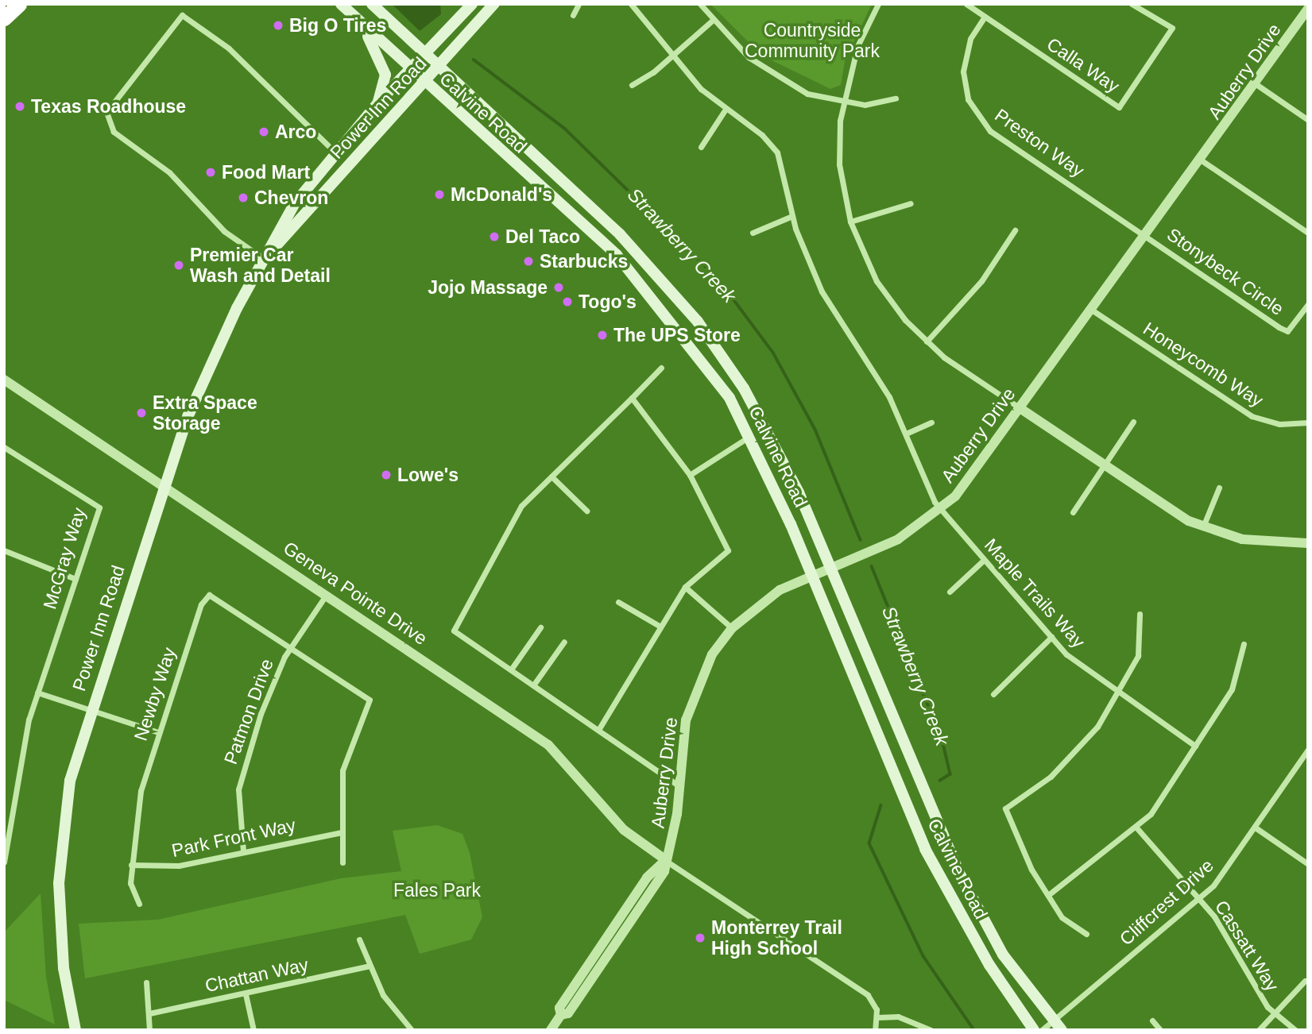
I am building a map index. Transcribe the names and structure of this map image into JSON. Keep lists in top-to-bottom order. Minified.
{"streets":{"main road":["Power Inn Road","Calvine Road"],"street":["Calla Way","Auberry Drive","Preston Way","Stonybeck Circle","Honeycomb Way","McGray Way","Geneva Pointe Drive","Maple Trails Way","Newby Way","Patmon Drive","Park Front Way","Cliffcrest Drive","Cassatt Way","Chattan Way"]},"crossings":[["Calla Way","Preston Way"],["Auberry Drive","Calvine Road"],["Auberry Drive","Preston Way"],["Auberry Drive","Stonybeck Circle"],["Auberry Drive","Honeycomb Way"],["Auberry Drive","Geneva Pointe Drive"],["Auberry Drive","Maple Trails Way"],["Power Inn Road","Calvine Road"],["Power Inn Road","Geneva Pointe Drive"],["Calvine Road","Cliffcrest Drive"],["Preston Way","Stonybeck Circle"],["Geneva Pointe Drive","Patmon Drive"],["Newby Way","Patmon Drive"],["Newby Way","Park Front Way"],["Patmon Drive","Park Front Way"],["Cliffcrest Drive","Cassatt Way"]],"water":["Strawberry Creek"],"parks":["Countryside Community Park","Fales Park"],"places":["Big O Tires","Texas Roadhouse","Arco","Food Mart","McDonald's","Chevron","Del Taco","Starbucks","Premier Car Wash and Detail","Jojo Massage","Togo's","The UPS Store","Extra Space Storage","Lowe's","Monterrey Trail High School"]}
